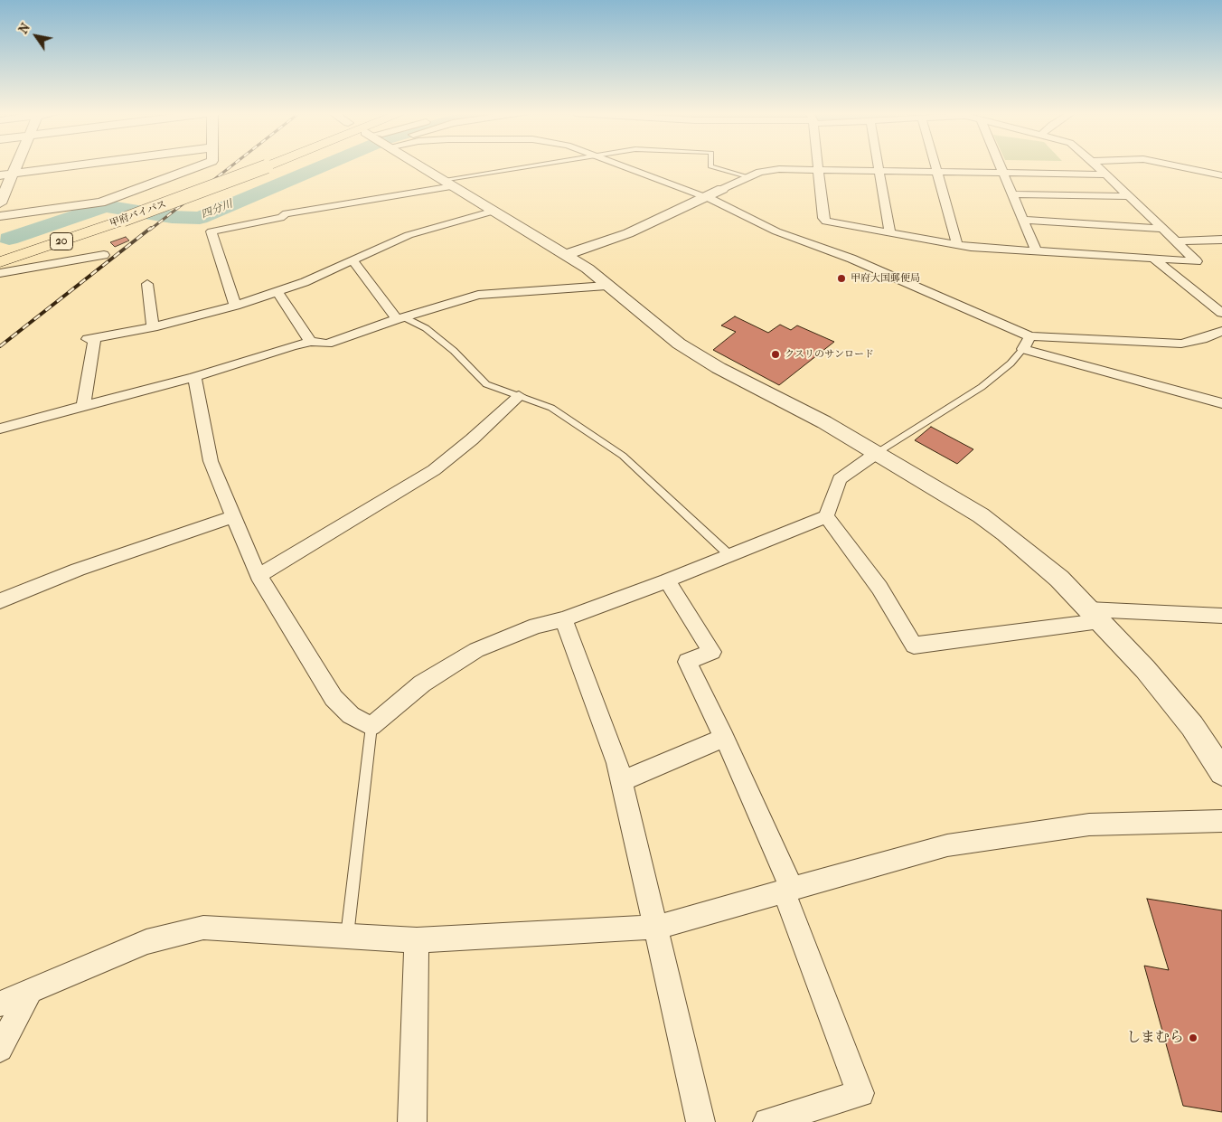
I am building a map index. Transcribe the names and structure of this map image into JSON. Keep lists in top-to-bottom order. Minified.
{"streets":{"highway":["甲府バイパス","20"]},"water":["四分川"],"places":["甲府大国郵便局","クスリのサンロード","しまむら"],"north":"top left"}
